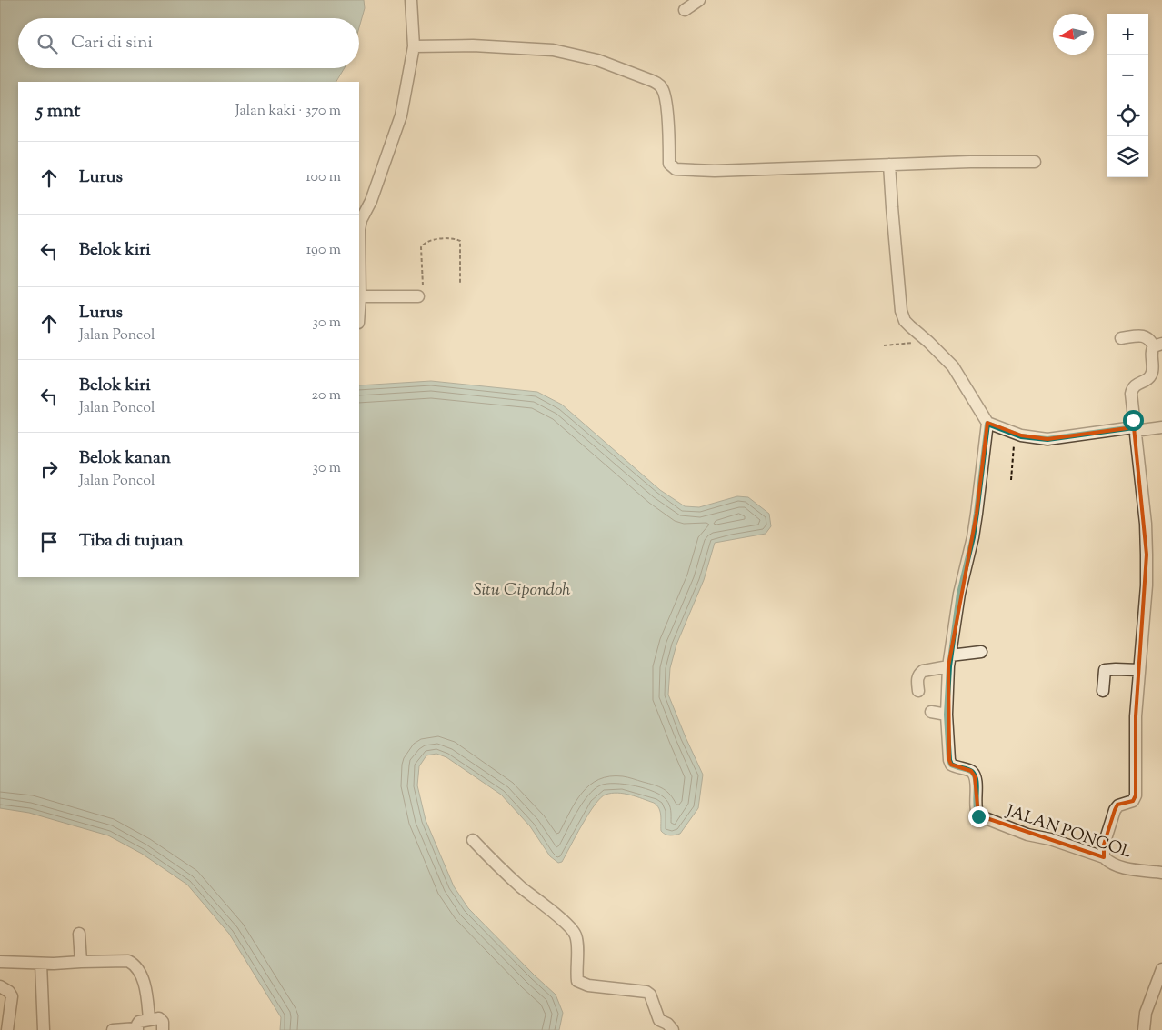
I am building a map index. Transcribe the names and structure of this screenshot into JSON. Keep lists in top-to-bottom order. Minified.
{"streets":{"street":["JALAN PONCOL"]},"water":["Situ Cipondoh"],"north":"left","page":{"map_buttons":["+","−"],"search":"Cari di sini","heading":["5 mnt","Jalan kaki · 370 m"],"list":[["Lurus","100 m"],["Belok kiri","190 m"],["Lurus","Jalan Poncol","30 m"],["Belok kiri","Jalan Poncol","20 m"],["Belok kanan","Jalan Poncol","30 m"],"Tiba di tujuan"]}}
